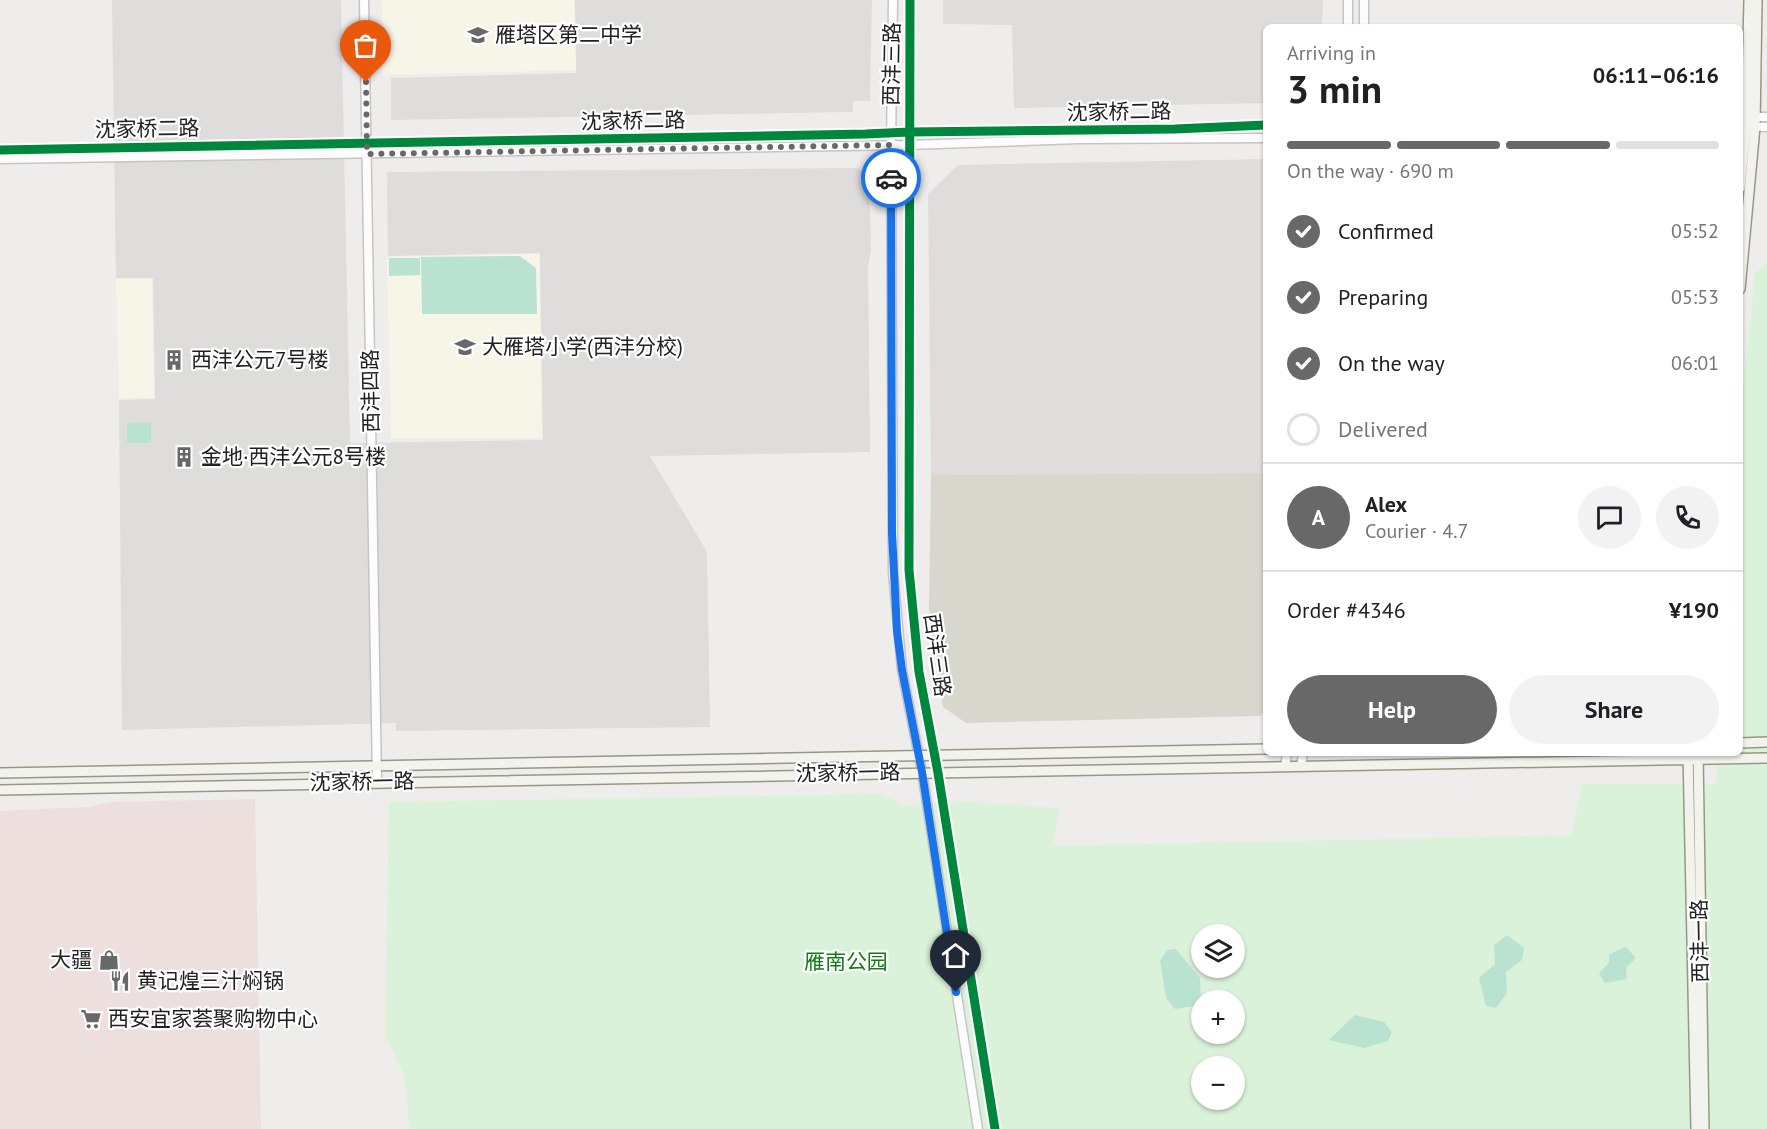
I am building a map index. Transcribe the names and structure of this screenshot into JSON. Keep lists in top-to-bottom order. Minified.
{"streets":{"main road":["沈家桥一路","西沣一路"],"street":["西沣三路","沈家桥二路","西沣四路"]},"crossings":[["西沣三路","沈家桥二路"],["西沣三路","沈家桥一路"],["沈家桥二路","西沣四路"],["西沣四路","沈家桥一路"],["沈家桥一路","西沣一路"]],"parks":["雁南公园"],"places":{"school or university":["雁塔区第二中学","大雁塔小学(西沣分校)"],"building":["西沣公元7号楼","金地·西沣公元8号楼"],"shop":["大疆"],"restaurant":["黄记煌三汁焖锅"],"supermarket":["西安宜家荟聚购物中心"]},"page":{"heading":["3 min","Arriving in","06:11–06:16"],"panel":["Alex","Courier · 4.7","Order #4346","¥190"],"bar":"On the way · 690 m","list":[["Confirmed","05:52"],["Preparing","05:53"],["On the way","06:01"],"Delivered"],"round":"A","buttons":["Help","Share"],"map_buttons":["+","−"]}}
